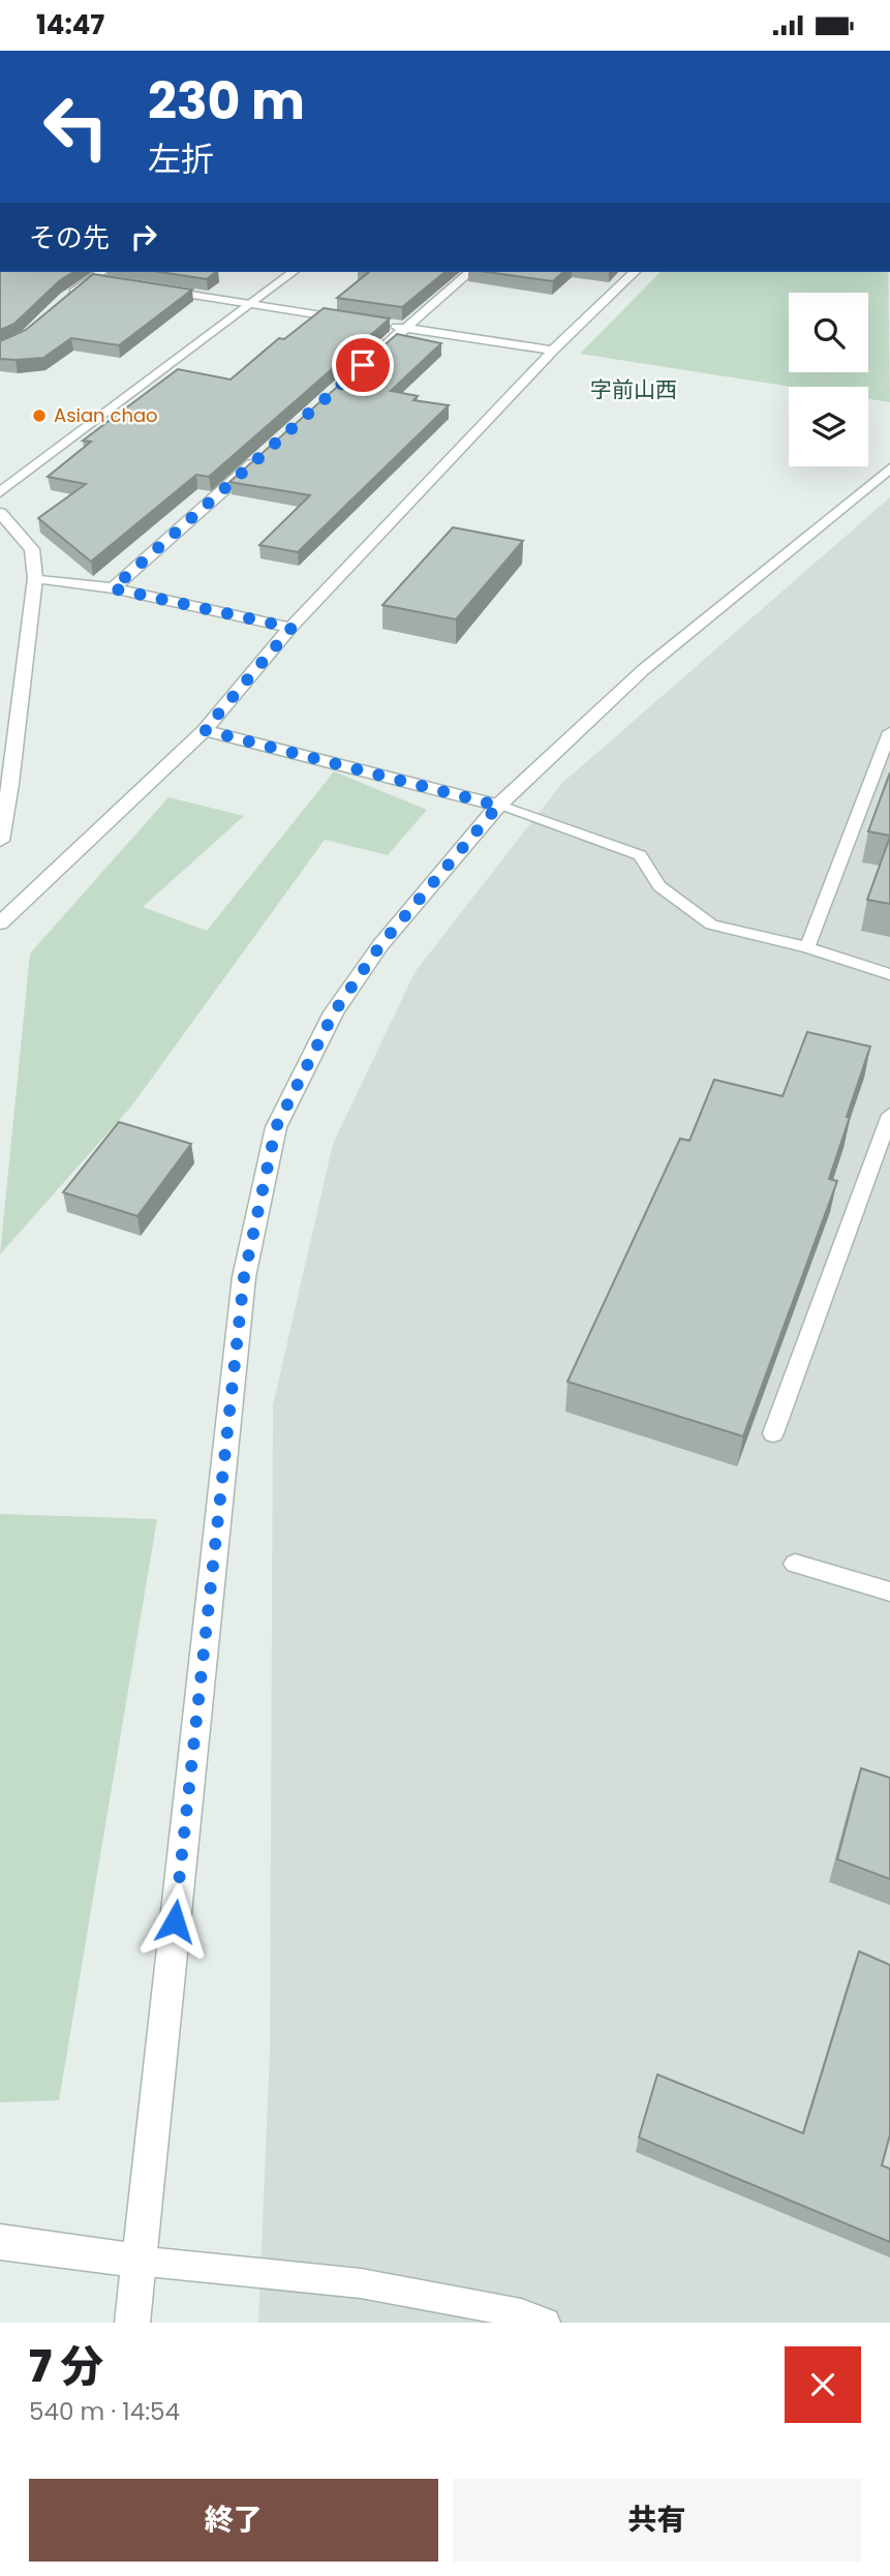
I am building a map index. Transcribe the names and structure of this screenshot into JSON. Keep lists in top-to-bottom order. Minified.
{"districts":["字前山西"],"places":["Asian chao"],"page":{"status":"14:47","turn":["230 m","左折"],"then":"その先","heading":["7 分","540 m · 14:54"],"buttons":["終了","共有"]}}
